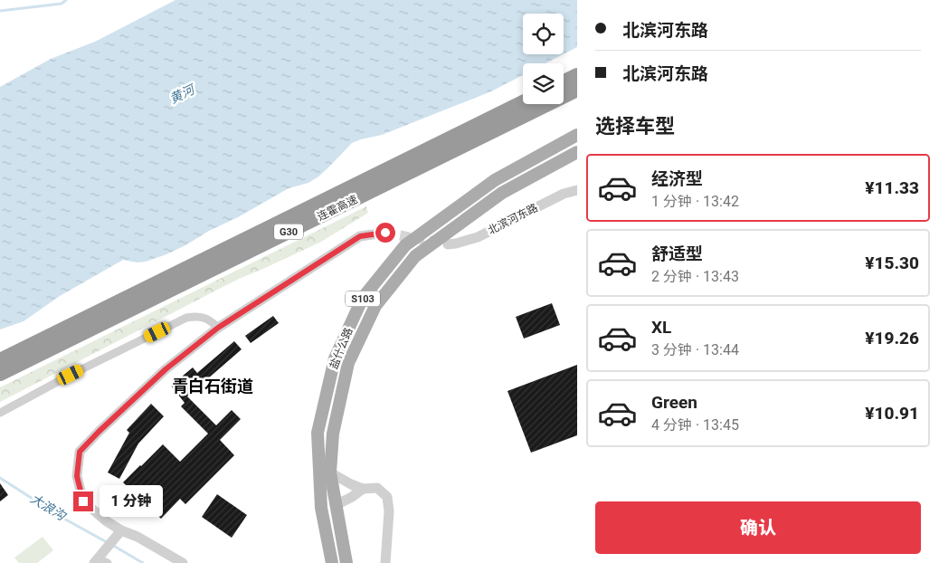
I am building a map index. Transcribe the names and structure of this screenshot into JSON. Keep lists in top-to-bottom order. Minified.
{"streets":{"highway":["连霍高速","G30"],"main road":["S103","盐什公路"],"street":["北滨河东路"]},"districts":["青白石街道"],"water":["黄河","大浪沟"],"page":{"banner":["北滨河东路","北滨河东路"],"heading":"选择车型","list":[{"name":"经济型","note":"1 分钟 · 13:42","value":"¥11.33"},{"name":"舒适型","note":"2 分钟 · 13:43","value":"¥15.30"},{"name":"XL","note":"3 分钟 · 13:44","value":"¥19.26"},{"name":"Green","note":"4 分钟 · 13:45","value":"¥10.91"}],"bubble":"1 分钟","buttons":"确认"}}
